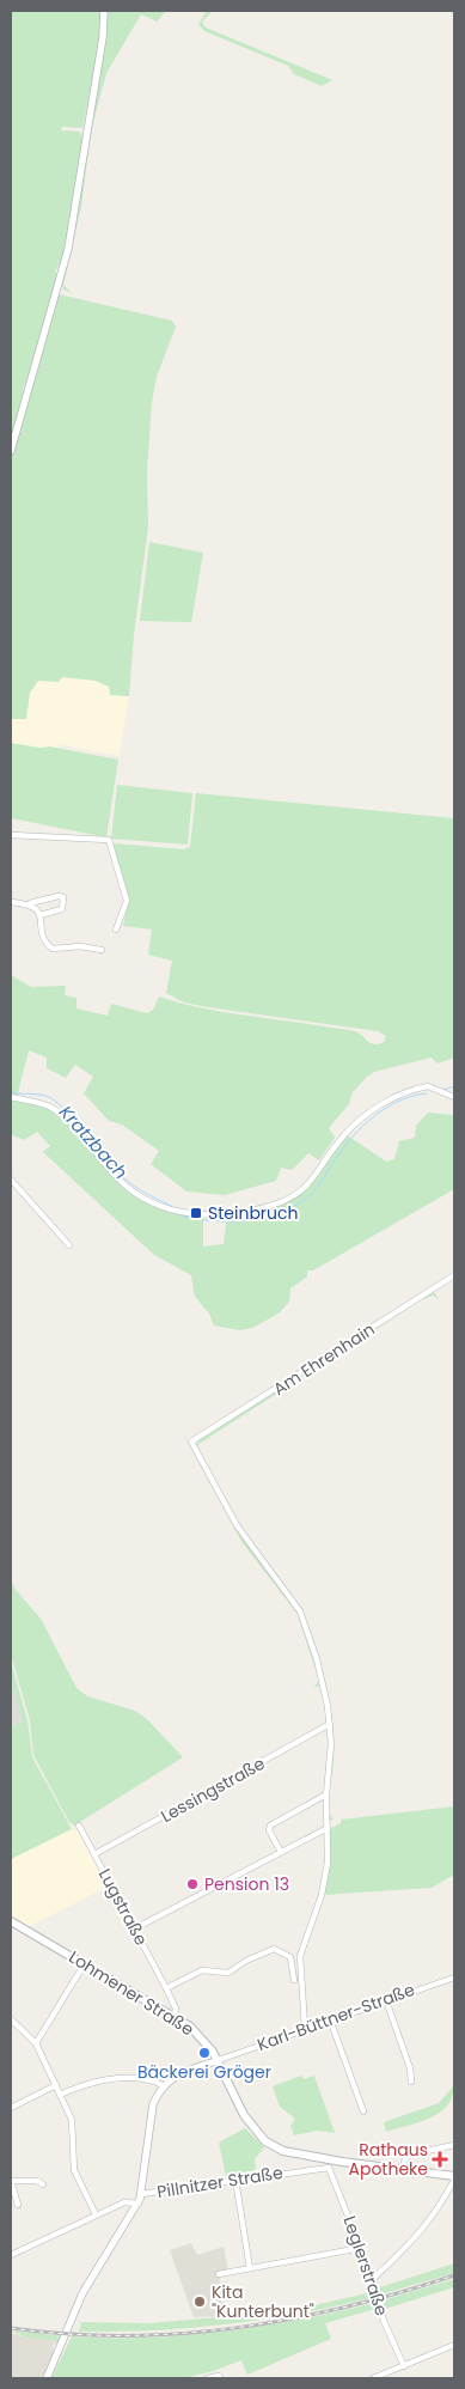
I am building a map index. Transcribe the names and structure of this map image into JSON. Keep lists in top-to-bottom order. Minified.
{"streets":{"main road":["Lohmener Straße"],"street":["Am Ehrenhain","Lessingstraße","Lugstraße","Karl-Büttner-Straße","Pillnitzer Straße","Leglerstraße"]},"crossings":[["Am Ehrenhain","Lessingstraße"],["Lessingstraße","Lugstraße"],["Lugstraße","Lohmener Straße"],["Lohmener Straße","Karl-Büttner-Straße"],["Pillnitzer Straße","Leglerstraße"]],"water":["Kratzbach"],"places":{"transit":["Steinbruch"],"other":["Pension 13","Bäckerei Gröger","Kita \"Kunterbunt\""],"health":["Rathaus Apotheke"]}}
